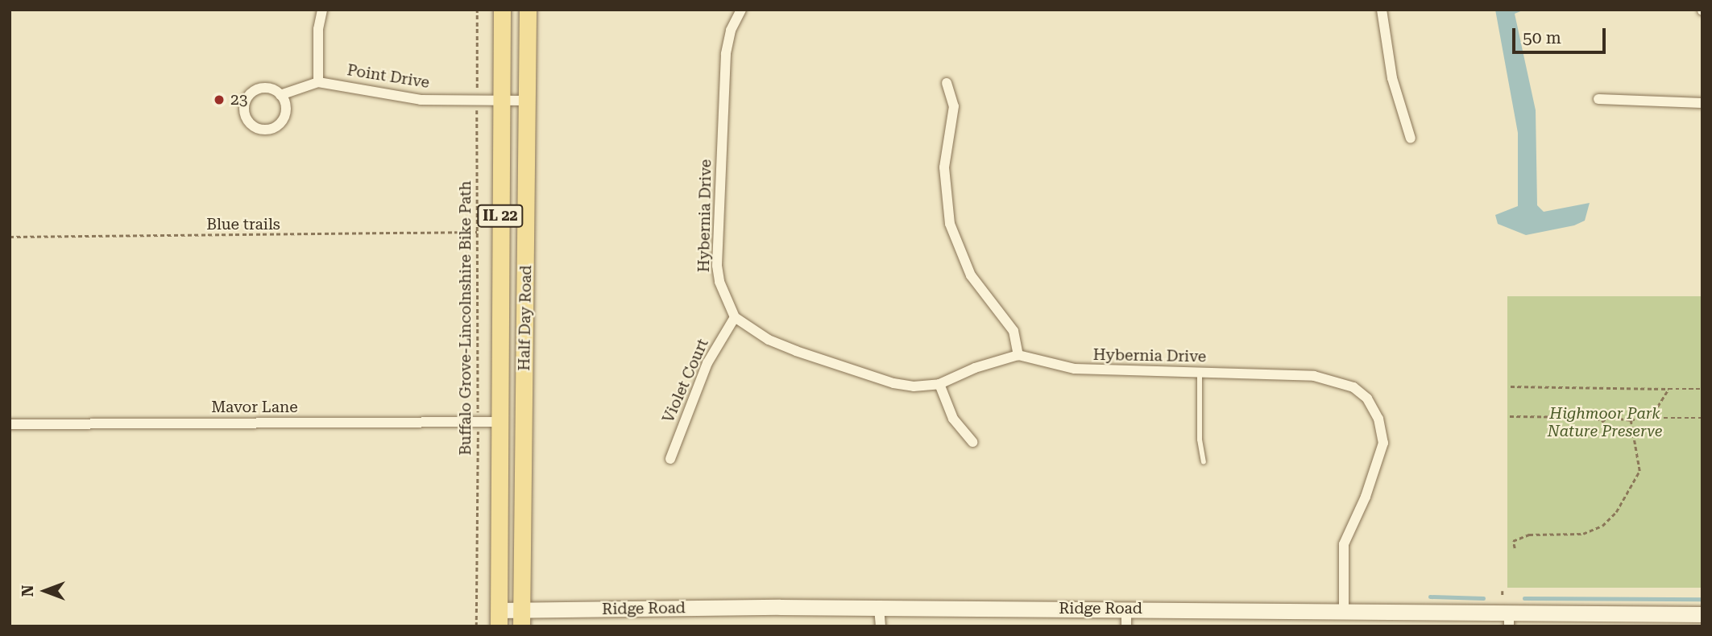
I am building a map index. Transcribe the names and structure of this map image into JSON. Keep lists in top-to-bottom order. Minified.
{"streets":{"main road":["IL 22","Half Day Road"],"street":["Point Drive","Hybernia Drive","Violet Court","Mavor Lane","Ridge Road"],"path":["Blue trails","Buffalo Grove-Lincolnshire Bike Path"]},"crossings":[["Point Drive","Buffalo Grove-Lincolnshire Bike Path"],["Point Drive","Half Day Road"],["Hybernia Drive","Violet Court"],["Hybernia Drive","Ridge Road"],["Blue trails","Buffalo Grove-Lincolnshire Bike Path"],["Buffalo Grove-Lincolnshire Bike Path","Mavor Lane"],["Half Day Road","Mavor Lane"],["Half Day Road","Ridge Road"]],"parks":["Highmoor Park Nature Preserve"],"places":["23"],"scale_bar":"50 m","north":"left"}
